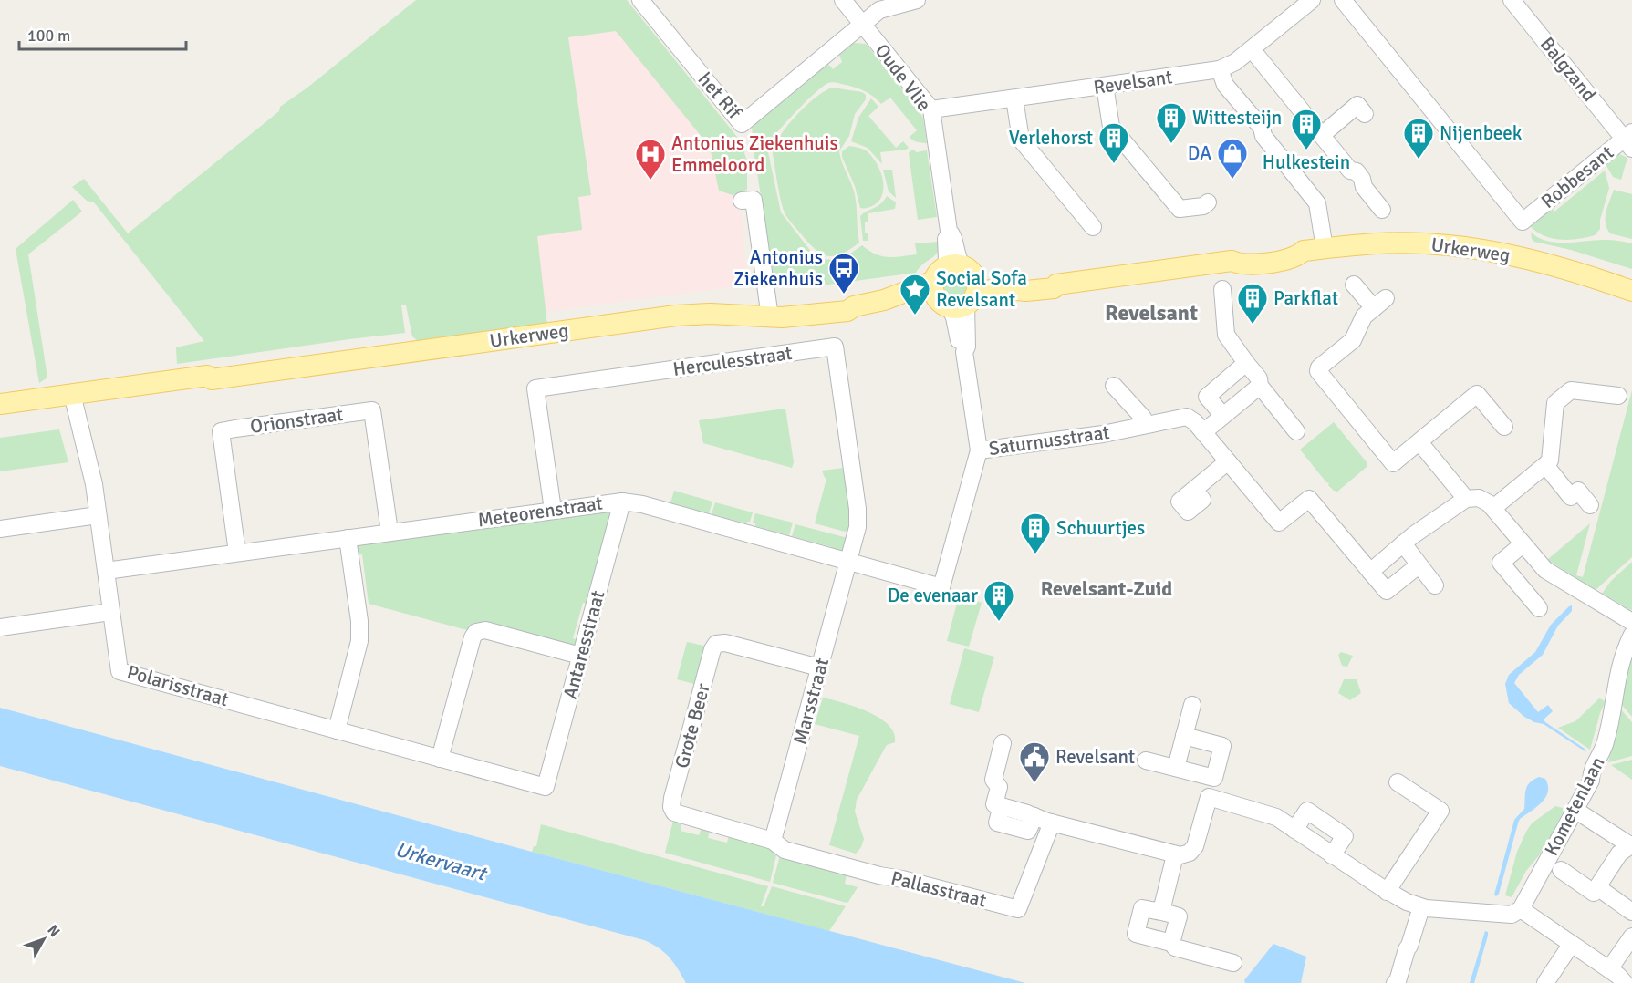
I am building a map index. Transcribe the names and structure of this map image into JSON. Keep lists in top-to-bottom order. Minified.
{"streets":{"main road":["Urkerweg"],"street":["Balgzand","Oude Vlie","Revelsant","het Rif","Robbesant","Herculesstraat","Orionstraat","Saturnusstraat","Meteorenstraat","Antaresstraat","Polarisstraat","Marsstraat","Grote Beer","Kometenlaan","Pallasstraat"]},"crossings":[["Balgzand","Robbesant"],["Oude Vlie","Revelsant"],["Oude Vlie","het Rif"],["Oude Vlie","Urkerweg"],["Oude Vlie","Saturnusstraat"],["Oude Vlie","Meteorenstraat"],["Urkerweg","Polarisstraat"],["Herculesstraat","Meteorenstraat"],["Herculesstraat","Marsstraat"],["Orionstraat","Meteorenstraat"],["Saturnusstraat","Meteorenstraat"],["Meteorenstraat","Antaresstraat"],["Meteorenstraat","Polarisstraat"],["Meteorenstraat","Marsstraat"],["Antaresstraat","Polarisstraat"],["Marsstraat","Grote Beer"],["Marsstraat","Pallasstraat"],["Grote Beer","Pallasstraat"]],"districts":["Revelsant","Revelsant-Zuid"],"water":["Urkervaart"],"places":{"building":["Wittesteijn","Hulkestein","Nijenbeek","Verlehorst","Parkflat","Schuurtjes","De evenaar"],"shop":["DA"],"hospital":["Antonius Ziekenhuis Emmeloord"],"bus stop":["Antonius Ziekenhuis"],"place":["Social Sofa Revelsant"],"public building":["Revelsant"]},"scale_bar":"100 m","north":"top right"}
